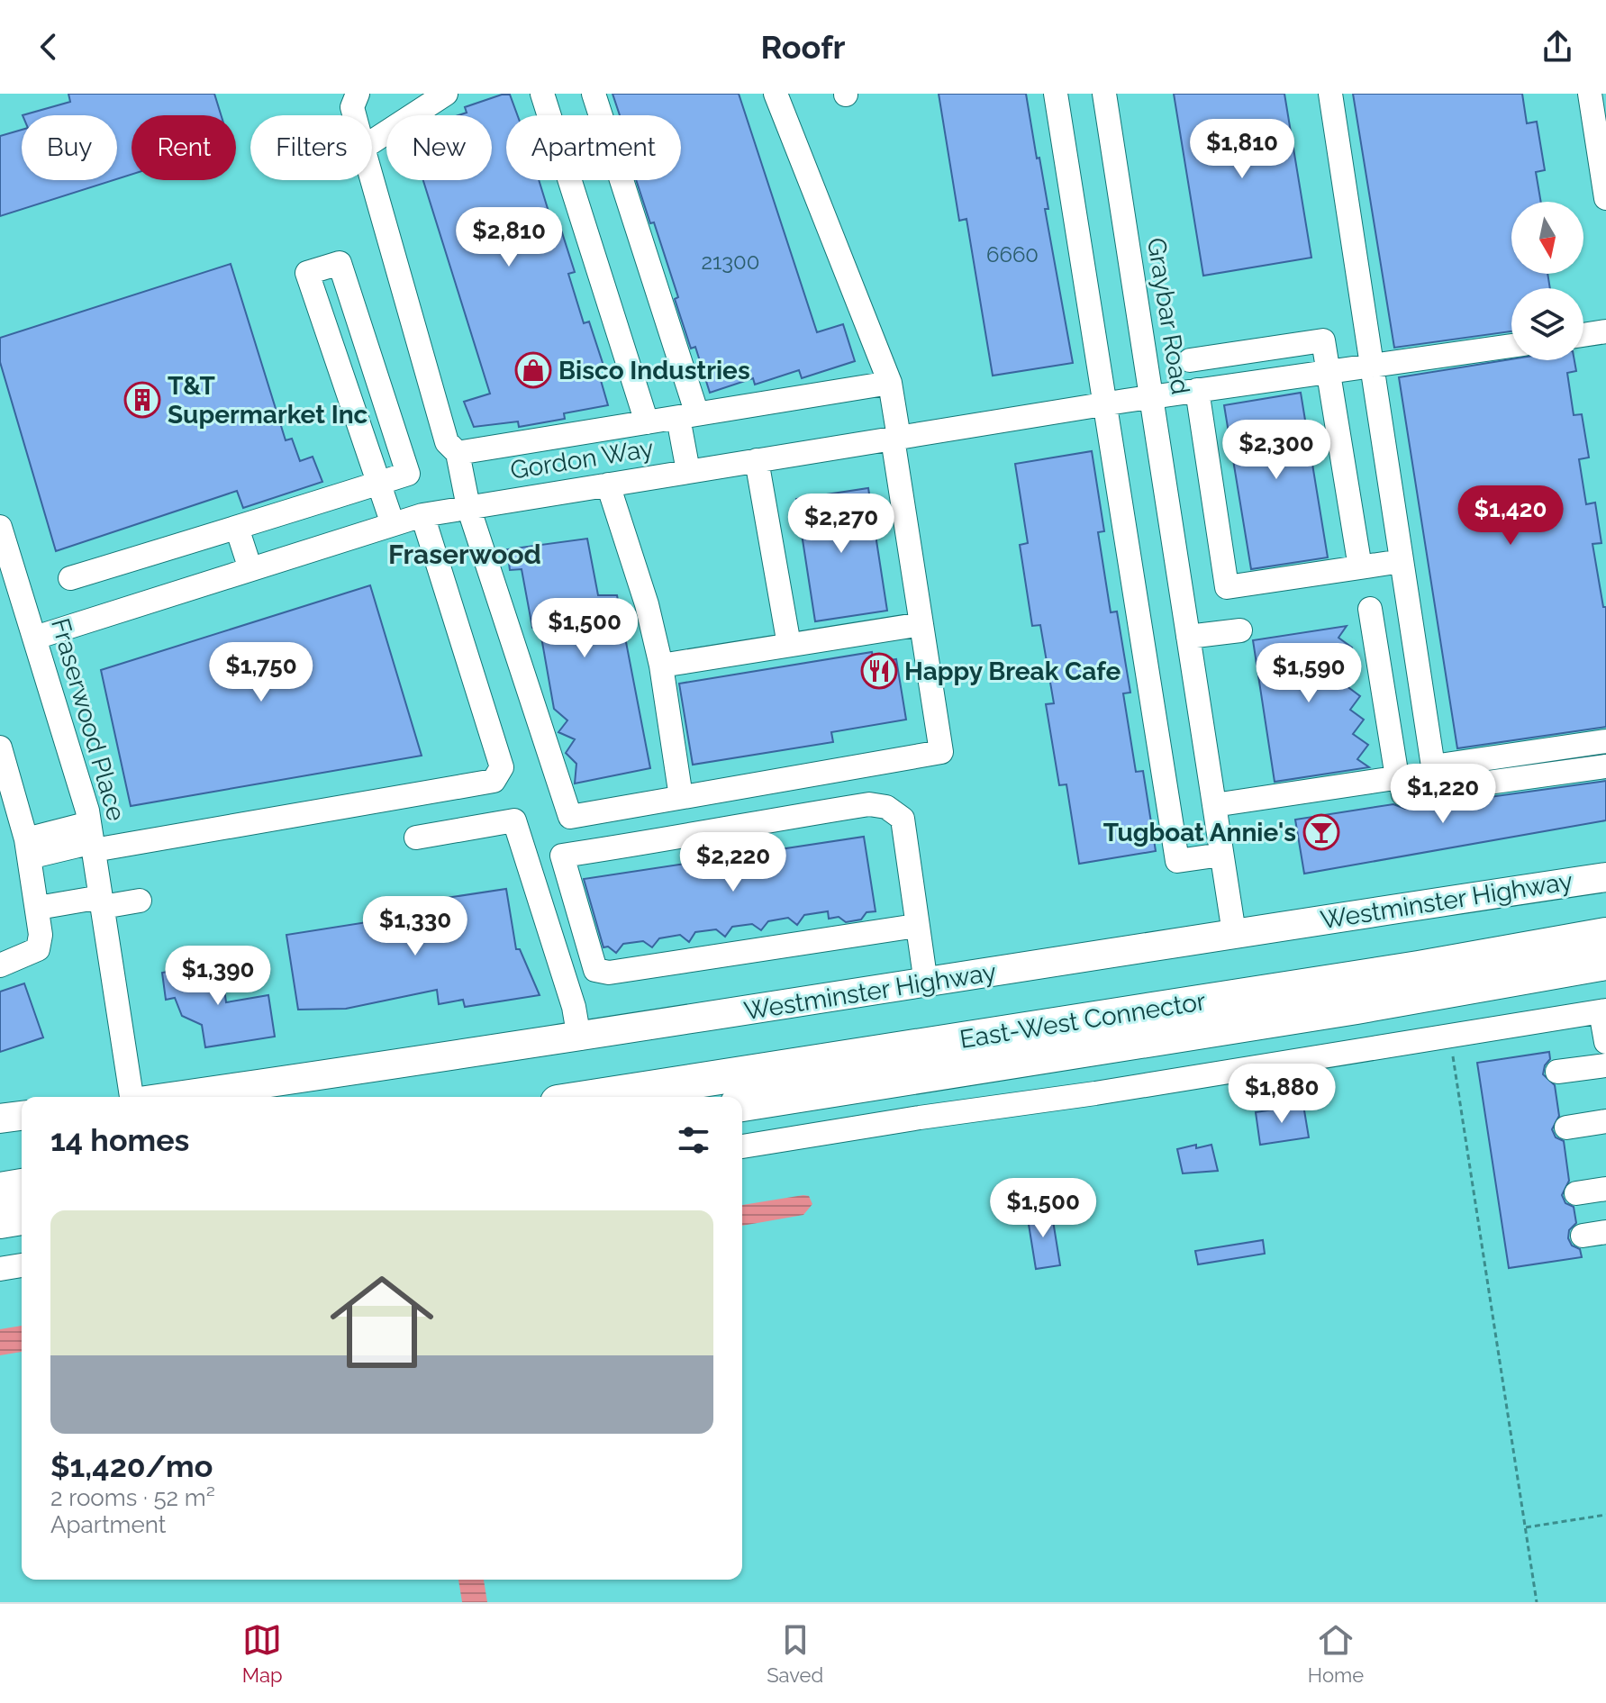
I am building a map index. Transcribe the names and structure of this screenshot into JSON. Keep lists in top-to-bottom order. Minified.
{"streets":{"highway":["East-West Connector"],"main road":["Westminster Highway"],"street":["Graybar Road","Gordon Way","Fraserwood Place"]},"crossings":[["Graybar Road","Gordon Way"],["Graybar Road","Westminster Highway"],["Gordon Way","Fraserwood Place"]],"districts":["Fraserwood"],"places":{"shop":["Bisco Industries"],"building":["T&T Supermarket Inc"],"restaurant":["Happy Break Cafe"],"bar":["Tugboat Annie's"]},"house_numbers":["6660","21300"],"north":"bottom","page":{"header":"Roofr","chip":["Buy","Rent","Filters","New","Apartment"],"price":["$1,810","$2,810","$2,300","$1,420","$2,270","$1,500","$1,750","$1,590","$1,220","$2,220","$1,330","$1,390","$1,880","$1,500"],"heading":"14 homes","list":[{"name":"$1,420/mo","note":"2 rooms · 52 m² · Apartment"}],"tabs":["Map","Saved","Home"]}}
